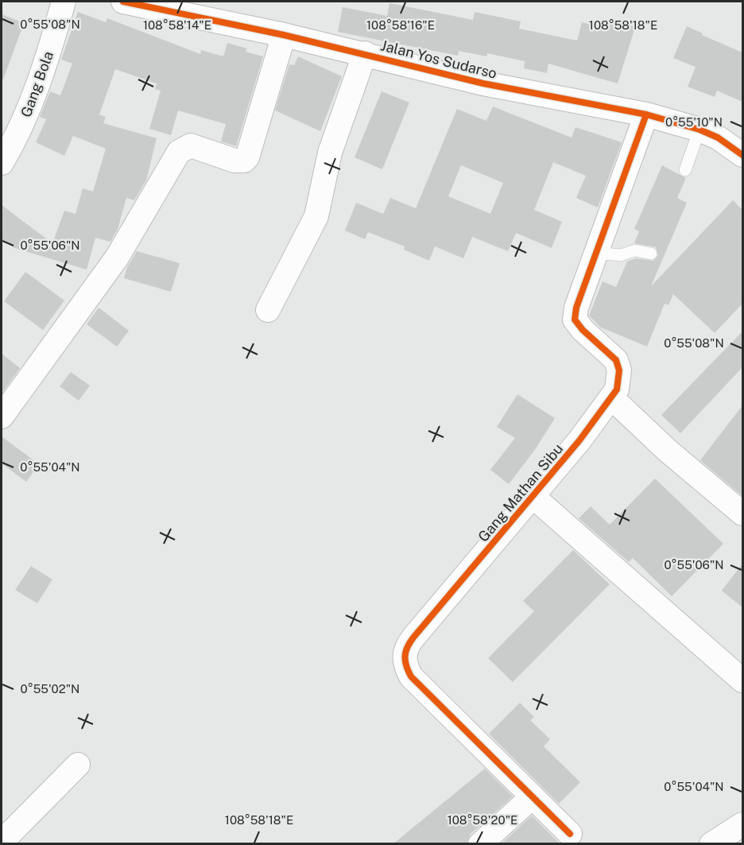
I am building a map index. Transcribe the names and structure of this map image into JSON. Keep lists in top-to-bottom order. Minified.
{"streets":{"street":["Jalan Yos Sudarso","Gang Bola","Gang Mathan Sibu"]},"crossings":[["Jalan Yos Sudarso","Gang Mathan Sibu"]],"coordinates":["0°55'08\"N","108°58'14\"E","108°58'16\"E","108°58'18\"E","0°55'10\"N","0°55'06\"N","0°55'04\"N","0°55'02\"N","108°58'20\"E"]}
